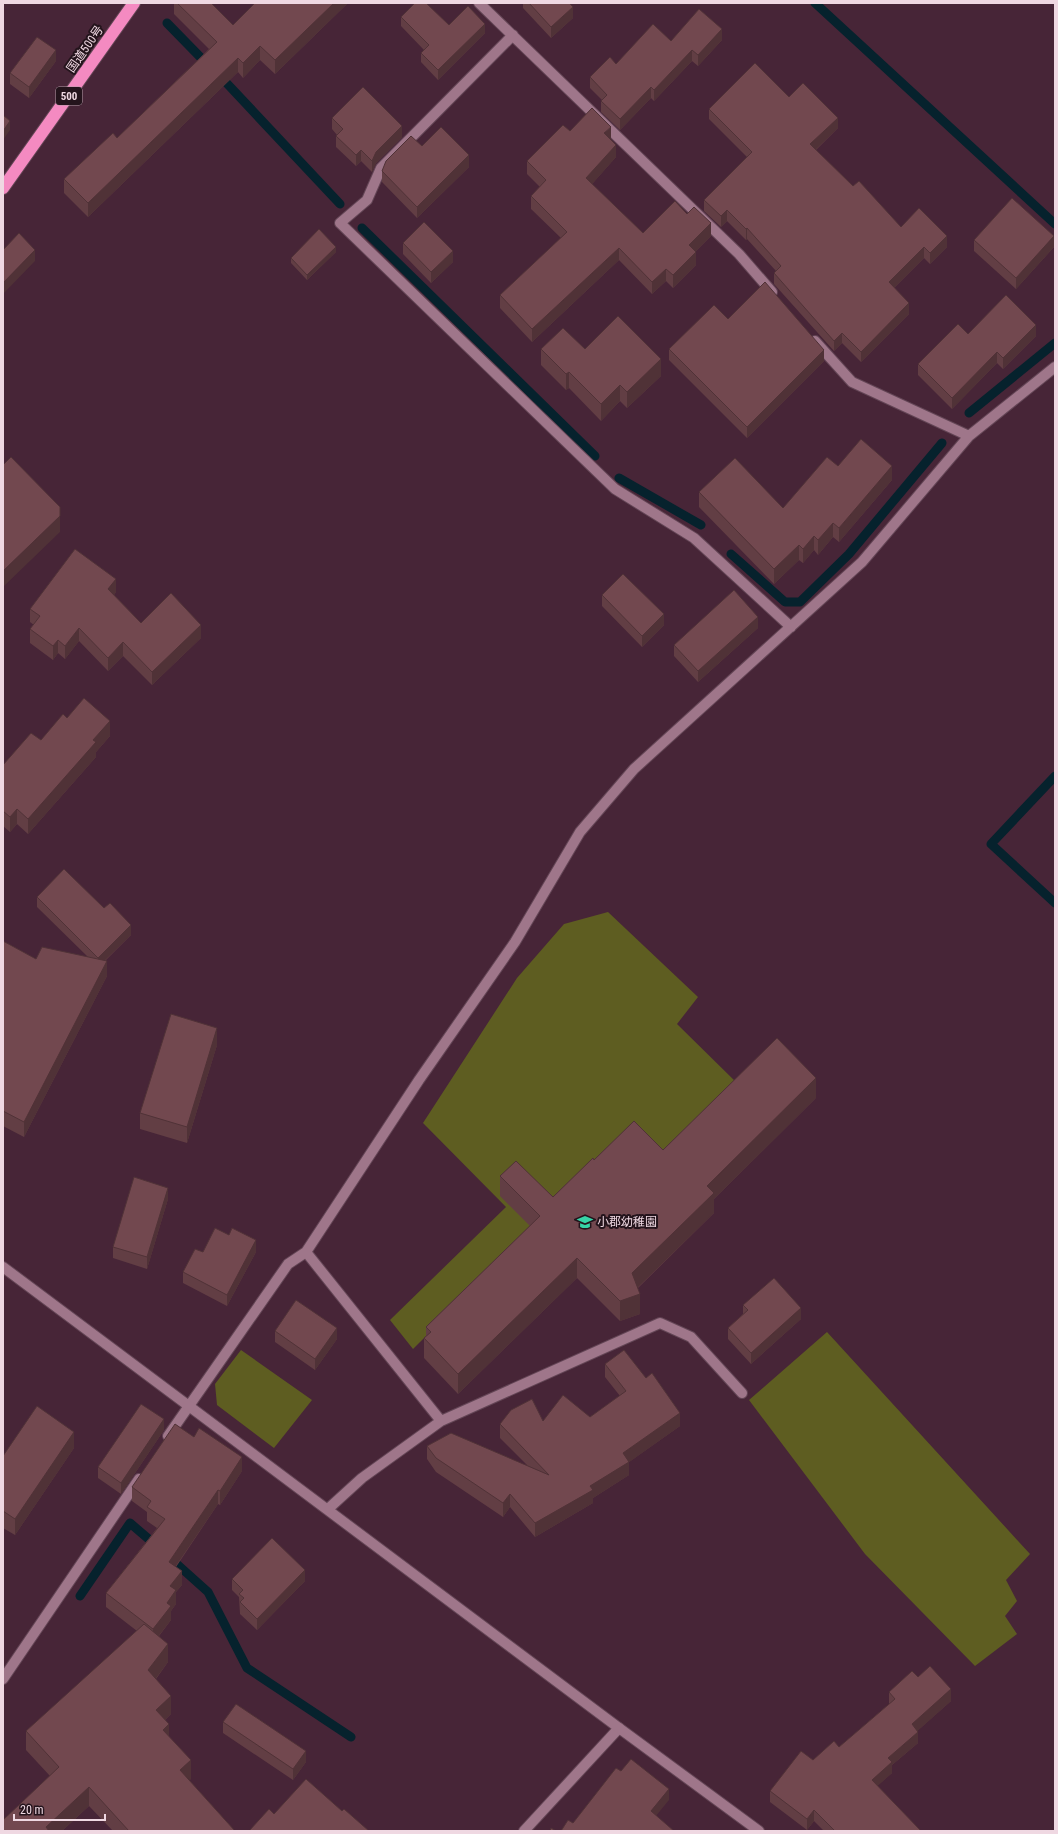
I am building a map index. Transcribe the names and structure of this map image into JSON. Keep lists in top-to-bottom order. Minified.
{"streets":{"highway":["国道500号","500"]},"places":{"school or university":["小郡幼稚園"]},"scale_bar":"20 m"}
